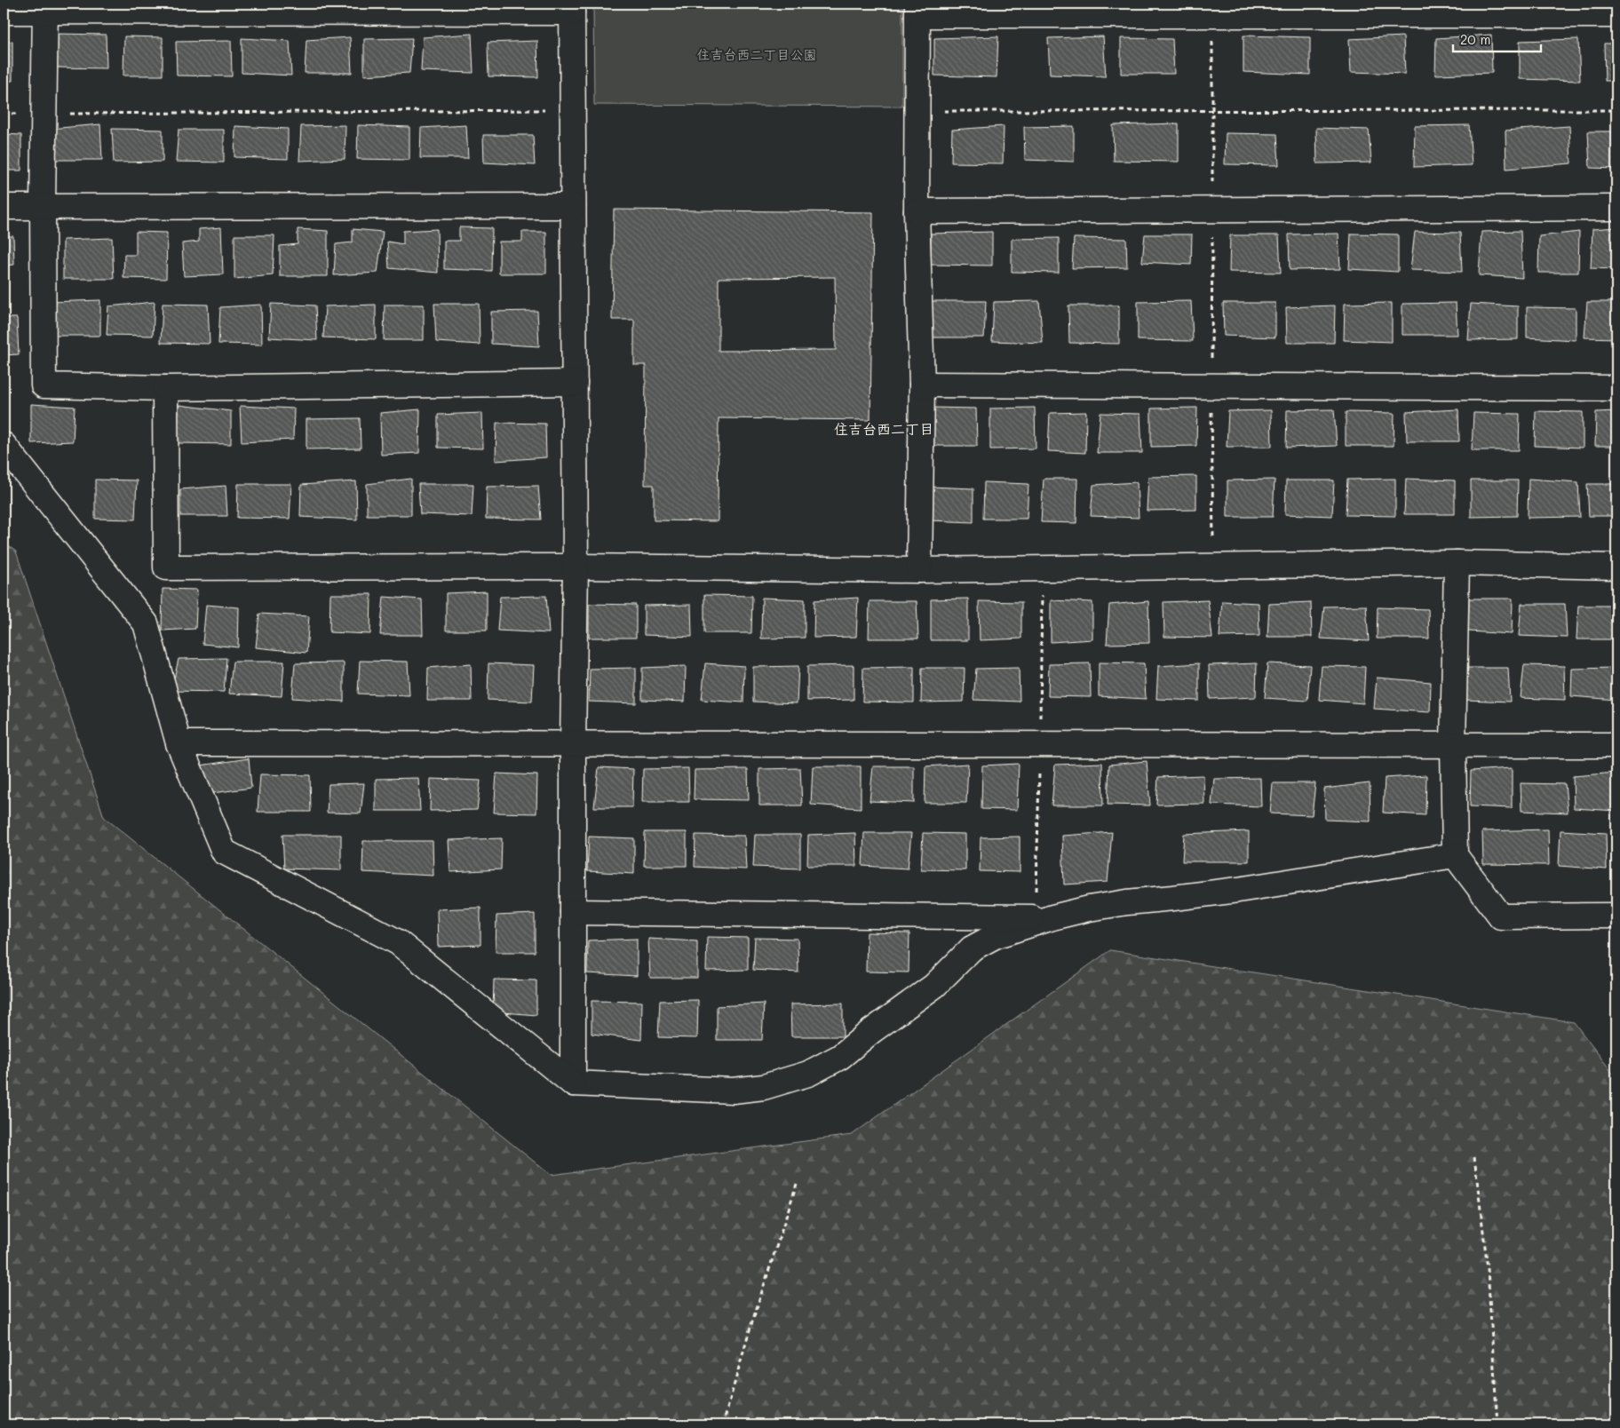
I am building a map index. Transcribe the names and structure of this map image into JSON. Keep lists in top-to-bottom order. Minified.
{"districts":["住吉台西二丁目"],"parks":["住吉台西二丁目公園"],"scale_bar":"20 m"}
